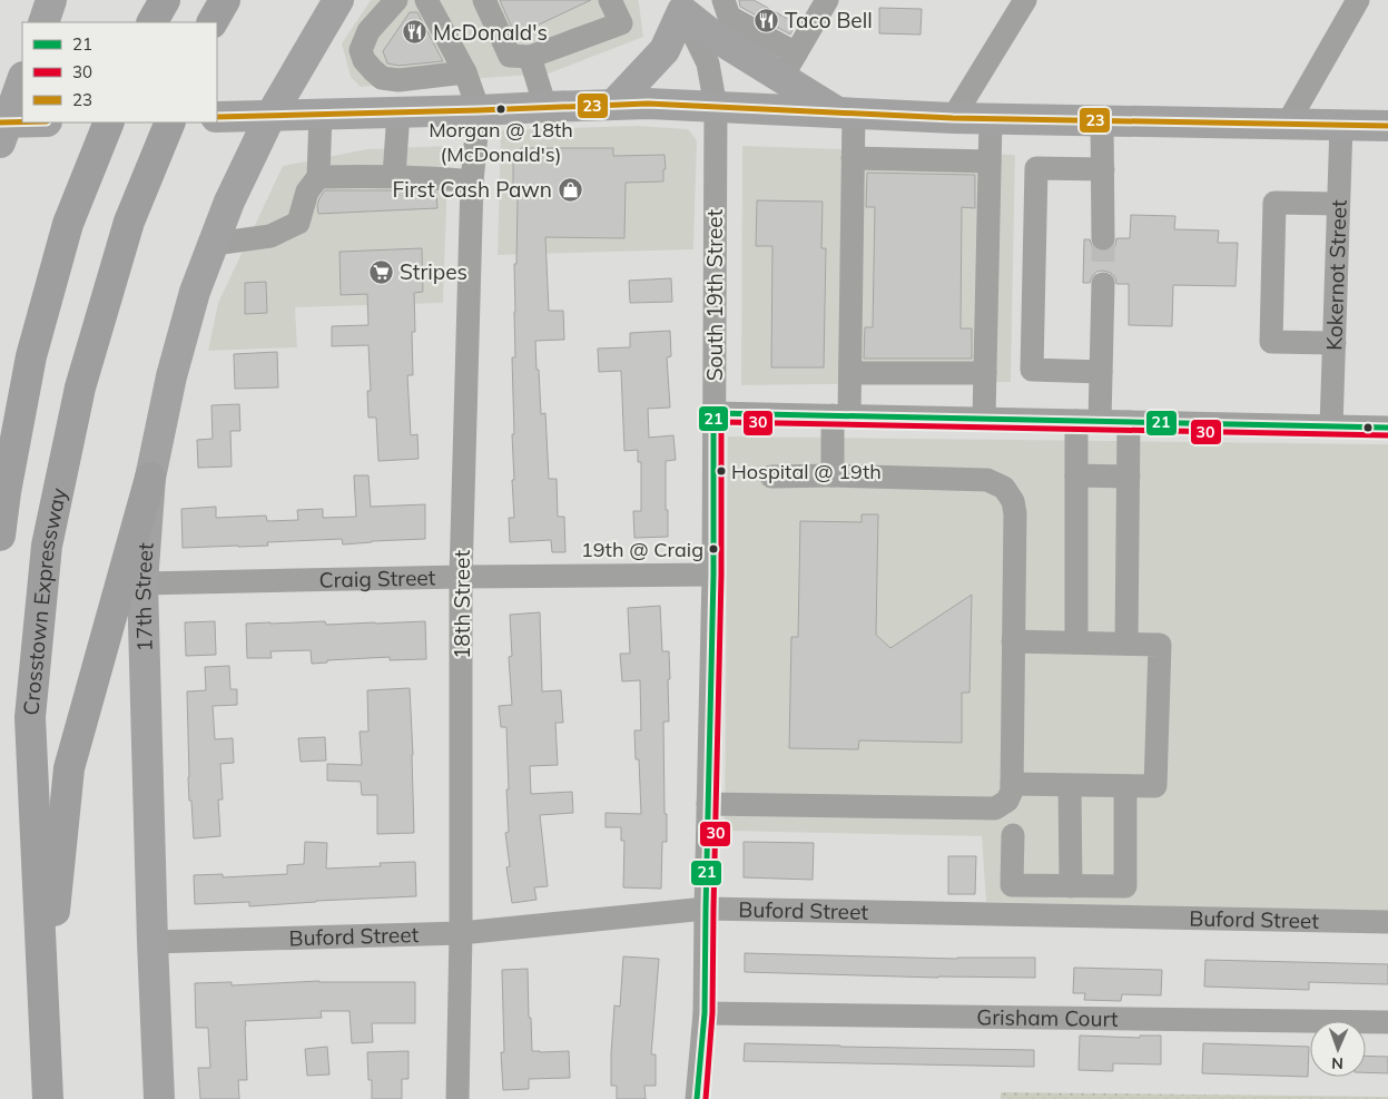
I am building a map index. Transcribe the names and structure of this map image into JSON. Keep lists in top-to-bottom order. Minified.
{"streets":{"highway":["Crosstown Expressway"],"main road":["17th Street"],"street":["Kokernot Street","South 19th Street","Craig Street","18th Street","Buford Street","Grisham Court"]},"crossings":[["South 19th Street","Craig Street"],["South 19th Street","Buford Street"],["South 19th Street","Grisham Court"],["Craig Street","17th Street"],["Craig Street","18th Street"],["17th Street","Buford Street"],["18th Street","Buford Street"]],"places":{"restaurant":["Taco Bell","McDonald's"],"other":["Morgan @ 18th (McDonald's)","Hospital @ 19th","19th @ Craig"],"shop":["First Cash Pawn"],"supermarket":["Stripes"]},"lines":["transit line 23","transit line 21","transit line 30"],"legend":["21","30","23"],"north":"bottom"}
